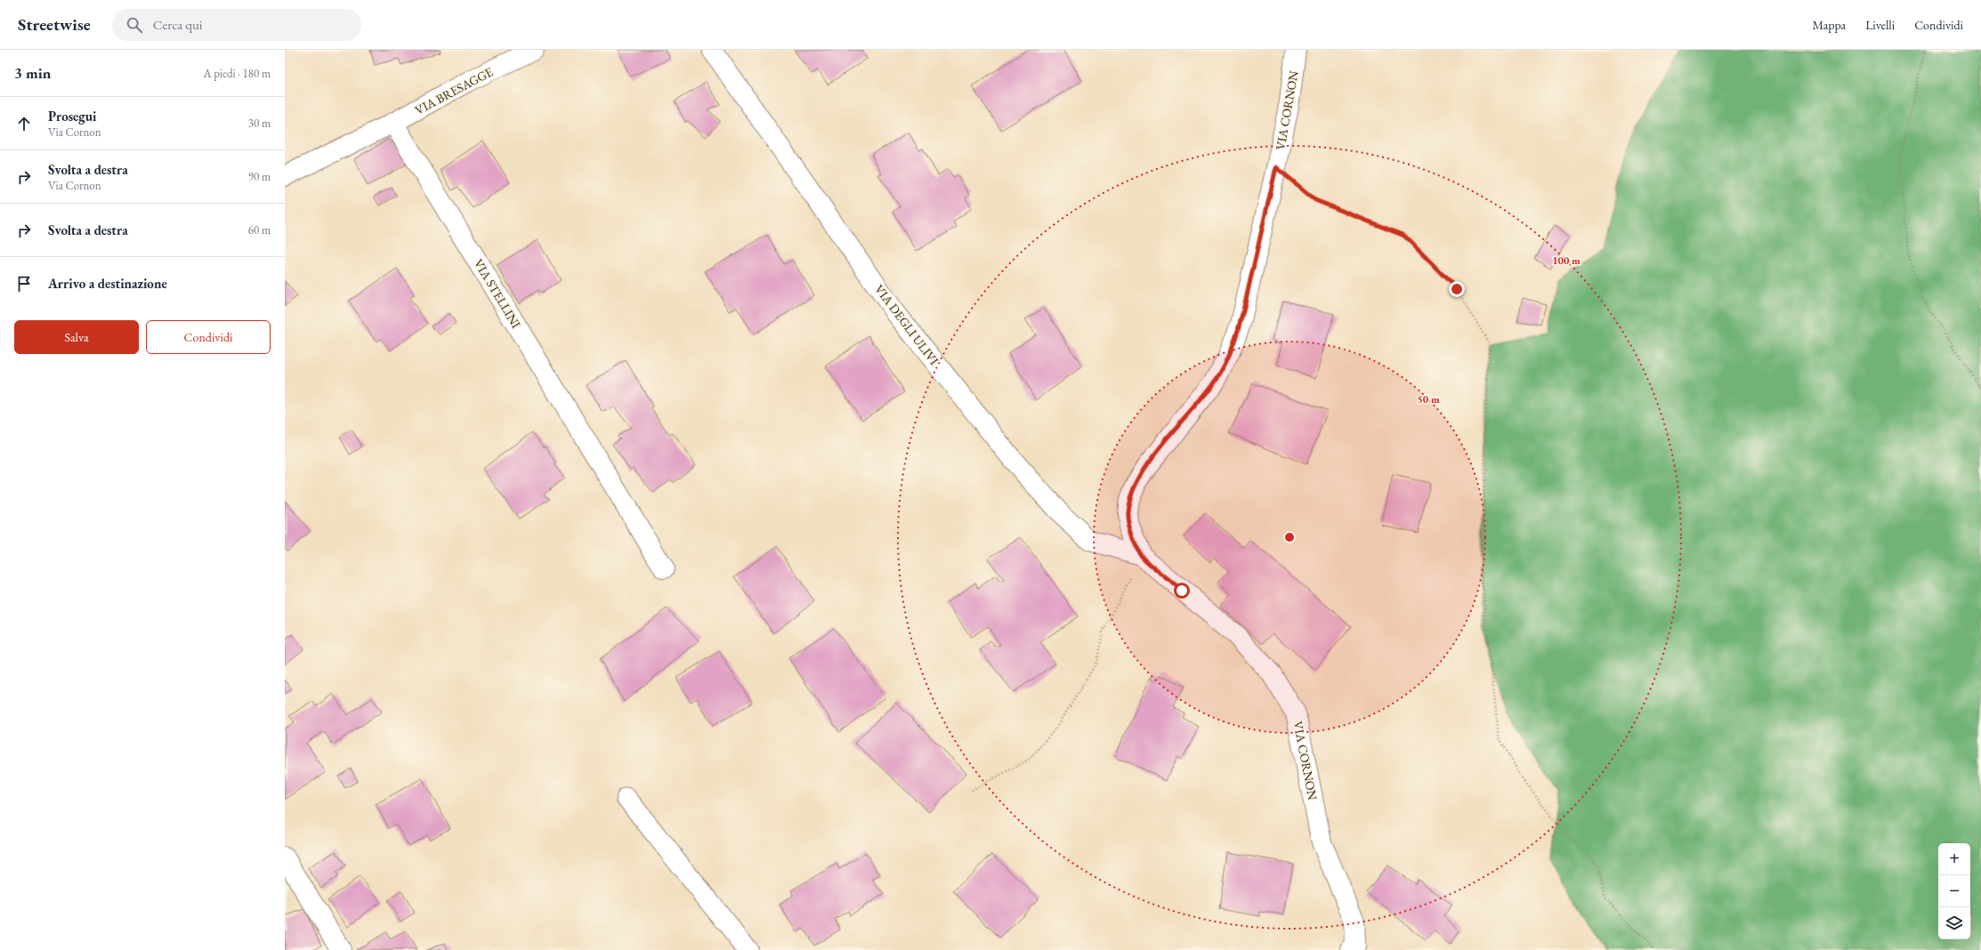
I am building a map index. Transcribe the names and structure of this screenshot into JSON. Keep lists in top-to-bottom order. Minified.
{"streets":{"street":["VIA BRESAGGE","VIA CORNON","VIA STELLINI","VIA DEGLI ULIVI"]},"crossings":[["VIA BRESAGGE","VIA STELLINI"],["VIA CORNON","VIA DEGLI ULIVI"]],"page":{"header":"Streetwise","search":"Cerca qui","nav":["Mappa","Livelli","Condividi"],"heading":["3 min","A piedi · 180 m"],"list":[["Prosegui","Via Cornon","30 m"],["Svolta a destra","Via Cornon","90 m"],["Svolta a destra","60 m"],"Arrivo a destinazione"],"buttons":["Salva","Condividi"],"map_buttons":["+","−"]},"rings":["100 m","50 m"]}
